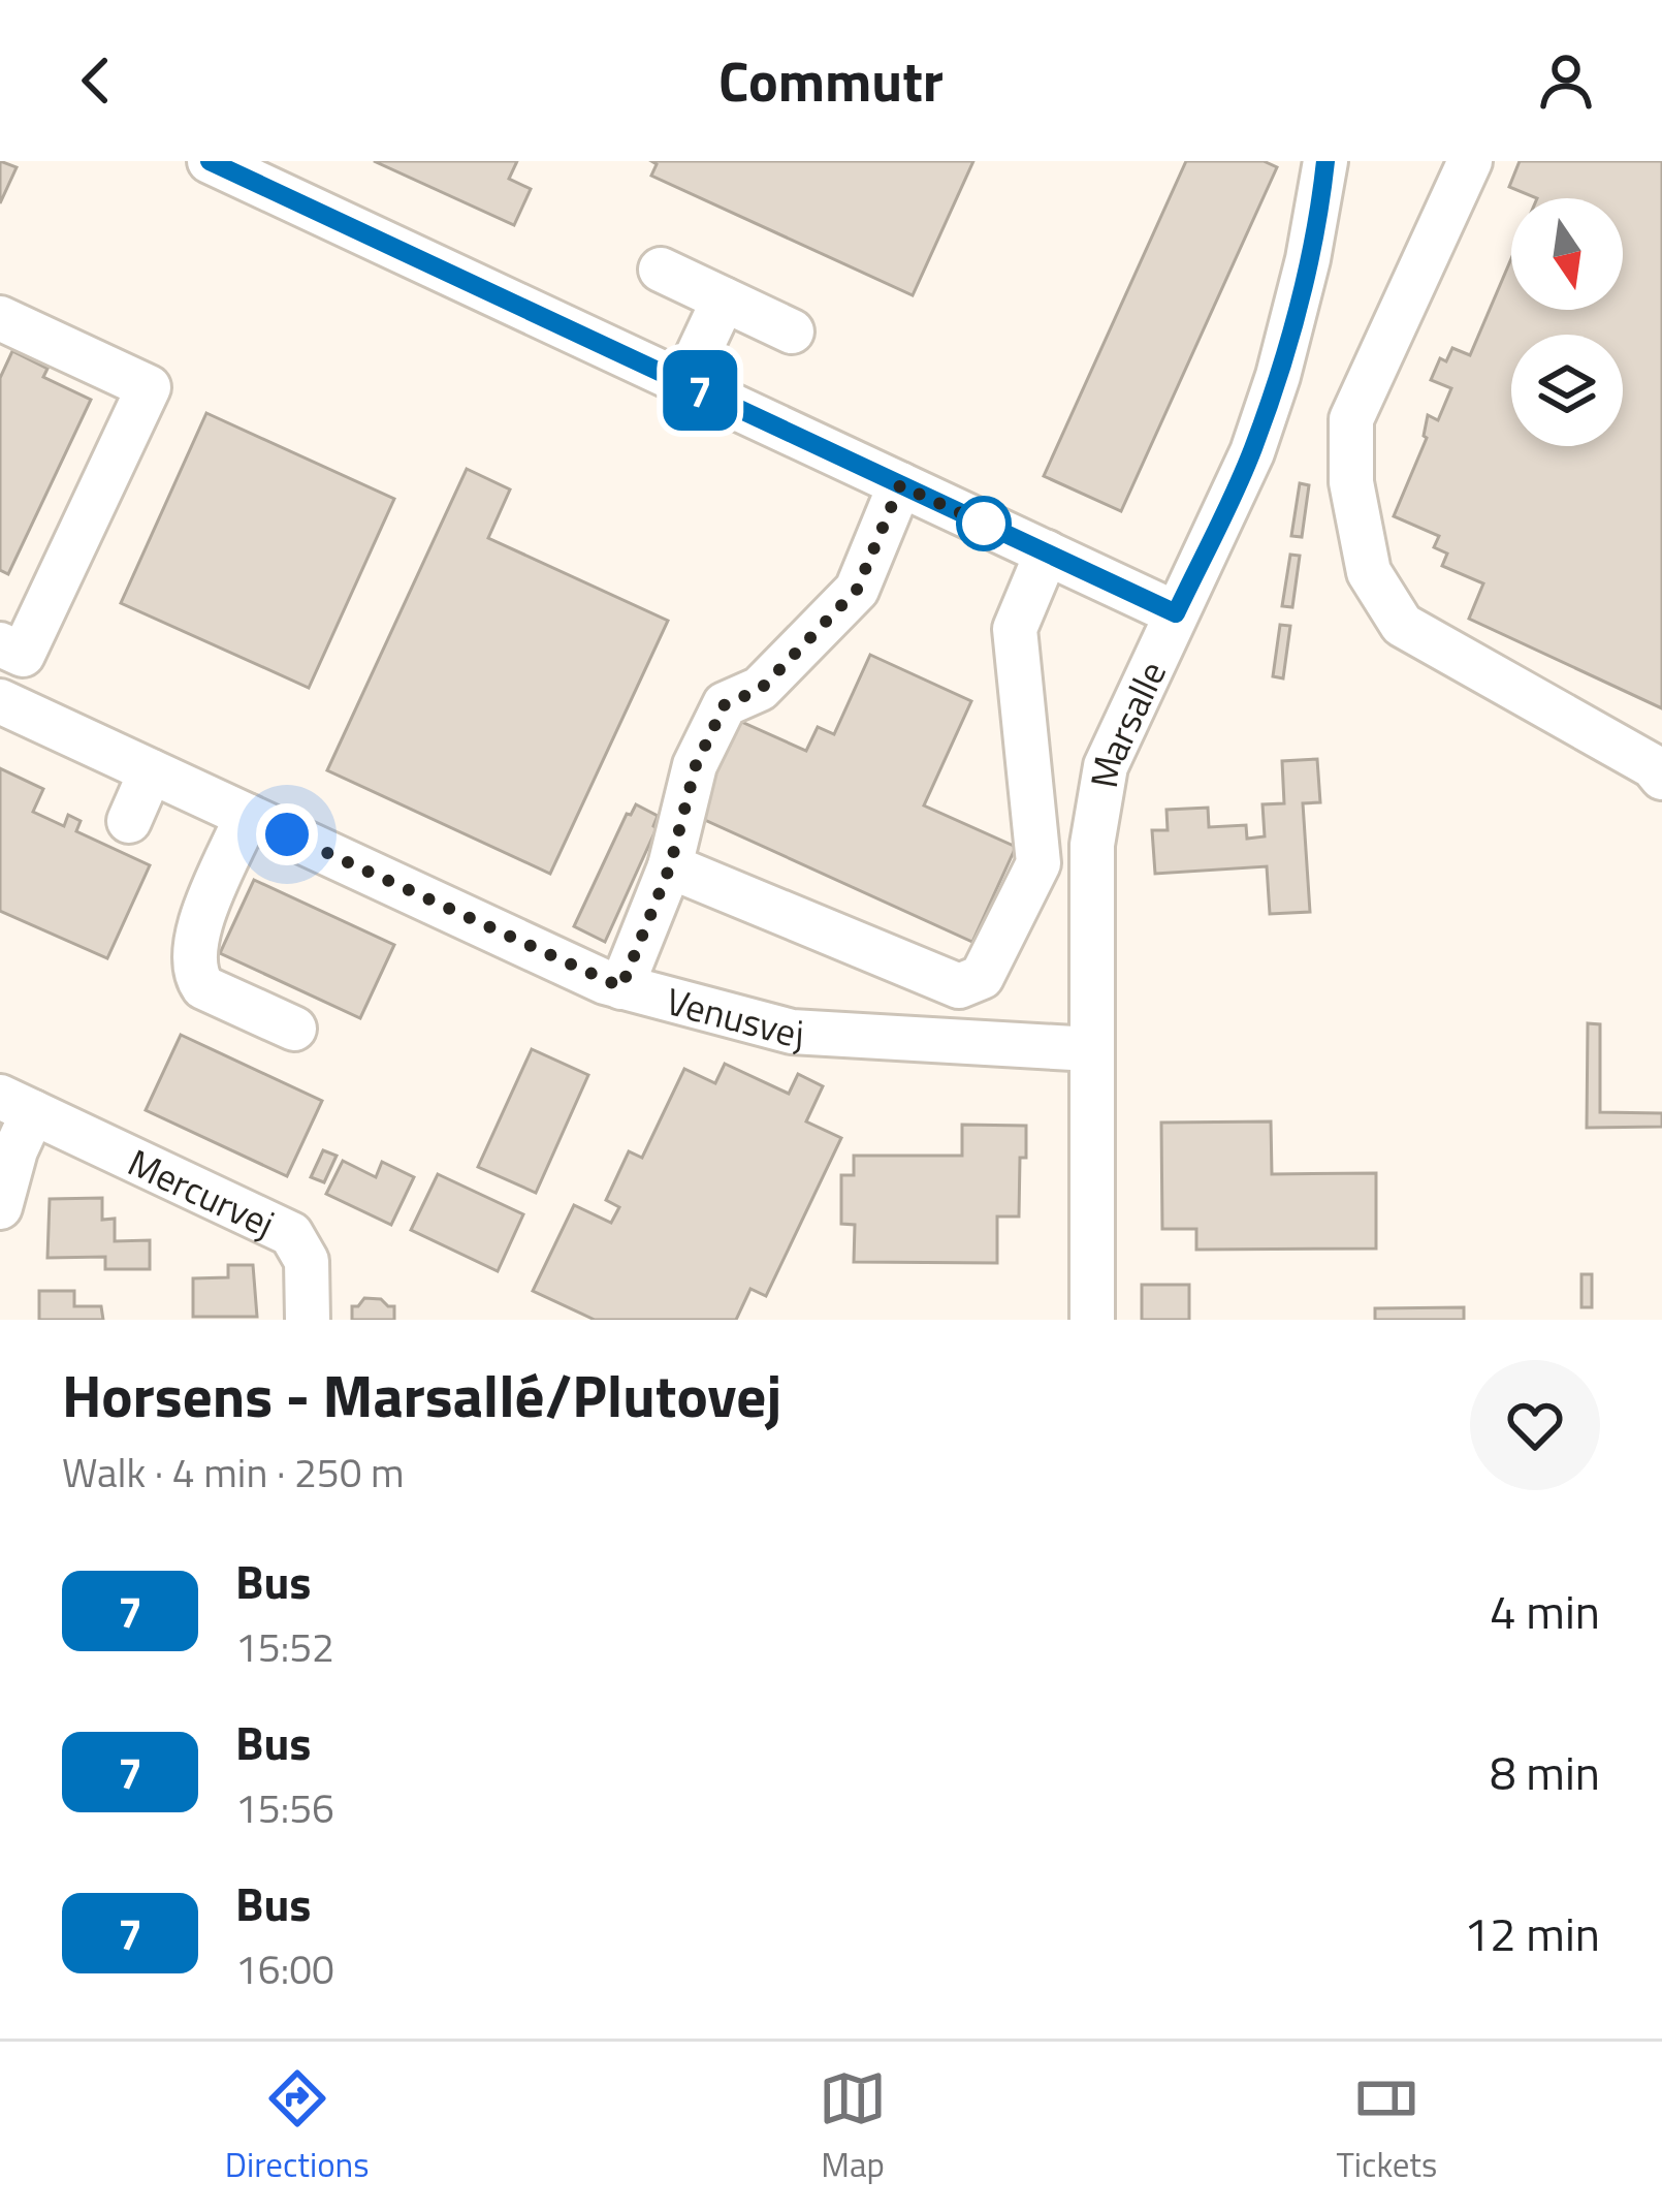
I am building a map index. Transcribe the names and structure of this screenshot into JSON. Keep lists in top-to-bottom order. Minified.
{"streets":{"street":["Marsalle","Venusvej","Mercurvej"]},"crossings":[["Marsalle","Venusvej"]],"lines":["bus line 7"],"north":"bottom","page":{"header":"Commutr","on_map":"7","heading":["Horsens - Marsallé/Plutovej","Walk · 4 min · 250 m"],"list":[{"mark":"7","name":"Bus","note":"15:52","value":"4 min"},{"mark":"7","name":"Bus","note":"15:56","value":"8 min"},{"mark":"7","name":"Bus","note":"16:00","value":"12 min"}],"tabs":["Directions","Map","Tickets"]}}
